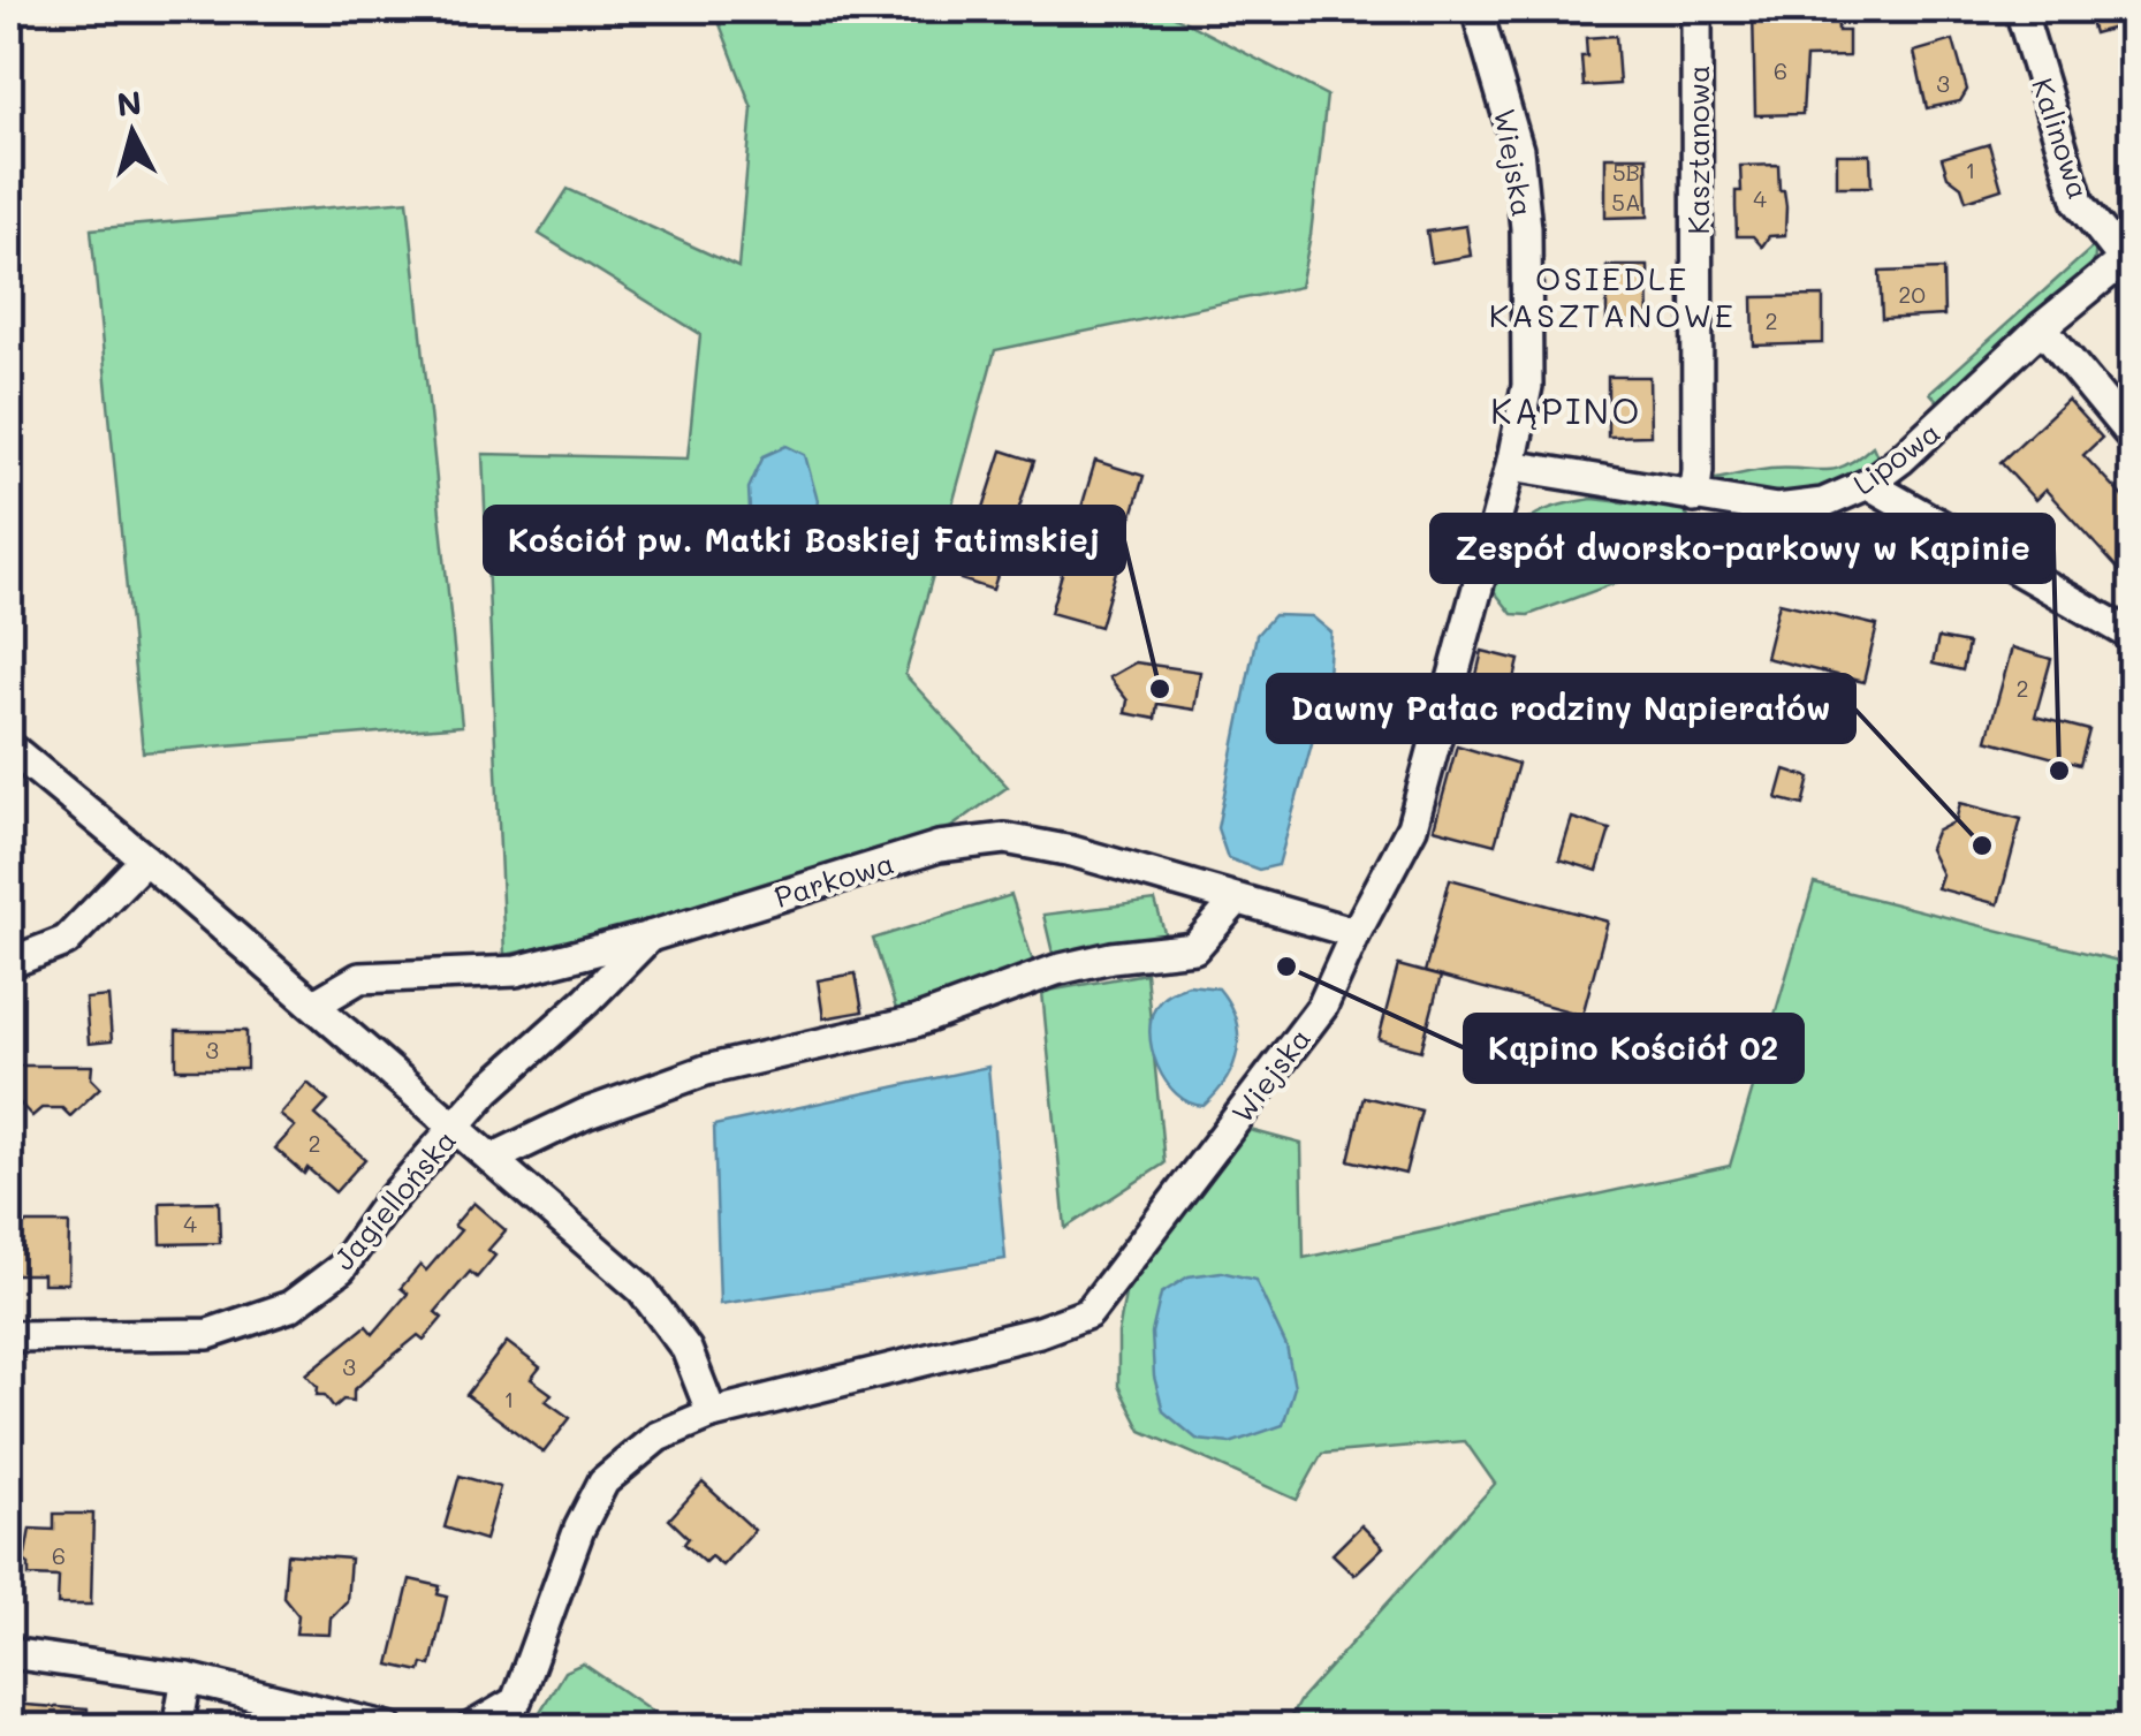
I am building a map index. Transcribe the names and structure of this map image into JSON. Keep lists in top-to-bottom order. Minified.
{"streets":{"street":["Kalinowa","Kasztanowa","Wiejska","Lipowa","Parkowa","Jagiellońska"]},"crossings":[["Kalinowa","Lipowa"],["Kasztanowa","Lipowa"],["Wiejska","Lipowa"],["Wiejska","Parkowa"],["Parkowa","Jagiellońska"]],"districts":["OSIEDLE KASZTANOWE","KĄPINO"],"places":["Kościół pw. Matki Boskiej Fatimskiej","Zespół dworsko-parkowy w Kąpinie","Dawny Pałac rodziny Napierałów","Kąpino Kościół 02"],"house_numbers":["6","3","1","5B","4","5A","20","2","2","3","2","4","3","1","6"],"north":"top"}
